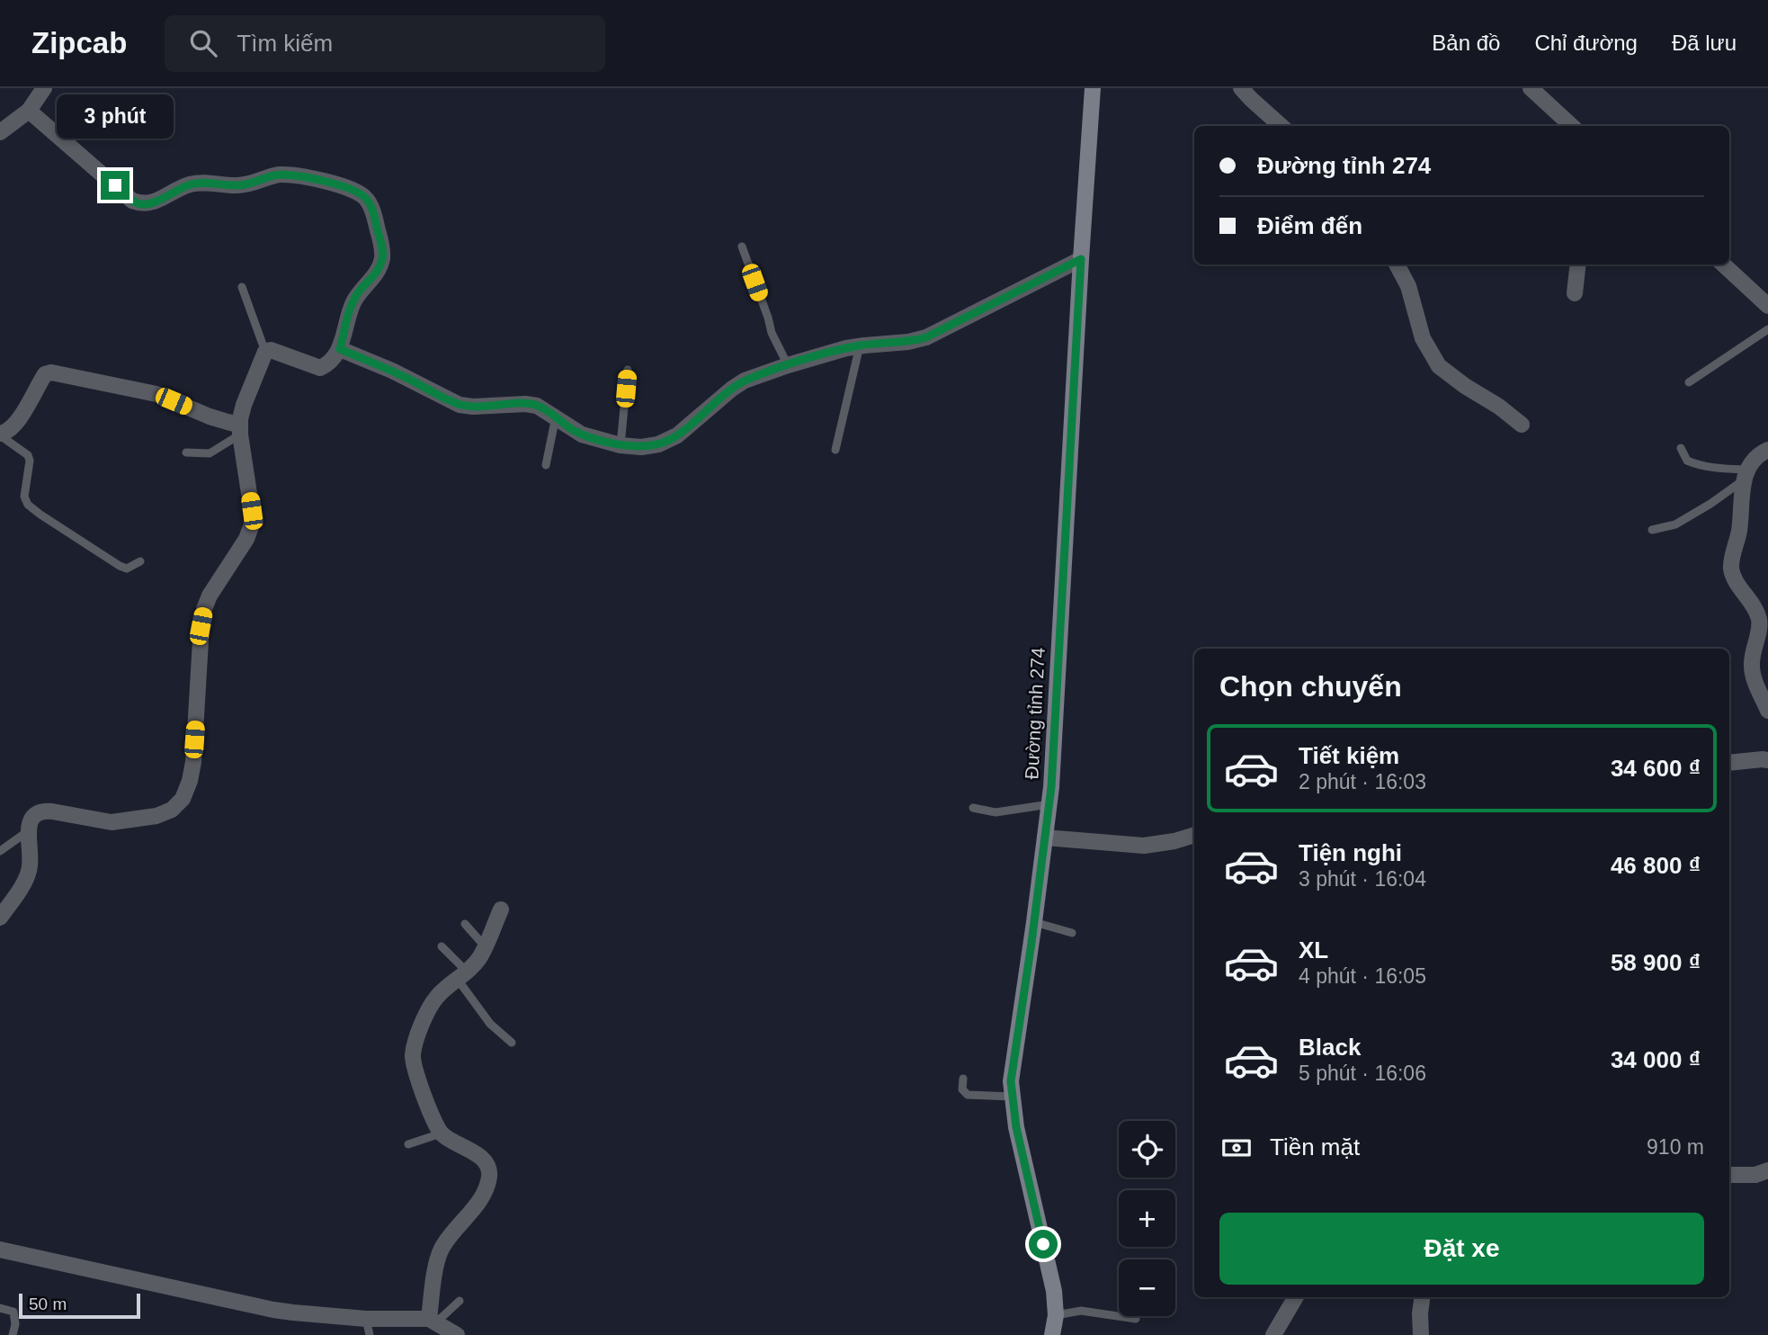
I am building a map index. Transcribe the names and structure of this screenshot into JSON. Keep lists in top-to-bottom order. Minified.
{"streets":{"main road":["Đường tỉnh 274"]},"scale_bar":"50 m","page":{"header":"Zipcab","search":"Tìm kiếm","nav":["Bản đồ","Chỉ đường","Đã lưu"],"bubble":"3 phút","banner":["Đường tỉnh 274","Điểm đến"],"heading":"Chọn chuyến","list":[{"name":"Tiết kiệm","note":"2 phút · 16:03","value":"34 600 ₫"},{"name":"Tiện nghi","note":"3 phút · 16:04","value":"46 800 ₫"},{"name":"XL","note":"4 phút · 16:05","value":"58 900 ₫"},{"name":"Black","note":"5 phút · 16:06","value":"34 000 ₫"}],"pay":["Tiền mặt","910 m"],"map_buttons":["+","−"],"buttons":"Đặt xe","scale":"50 m"}}
